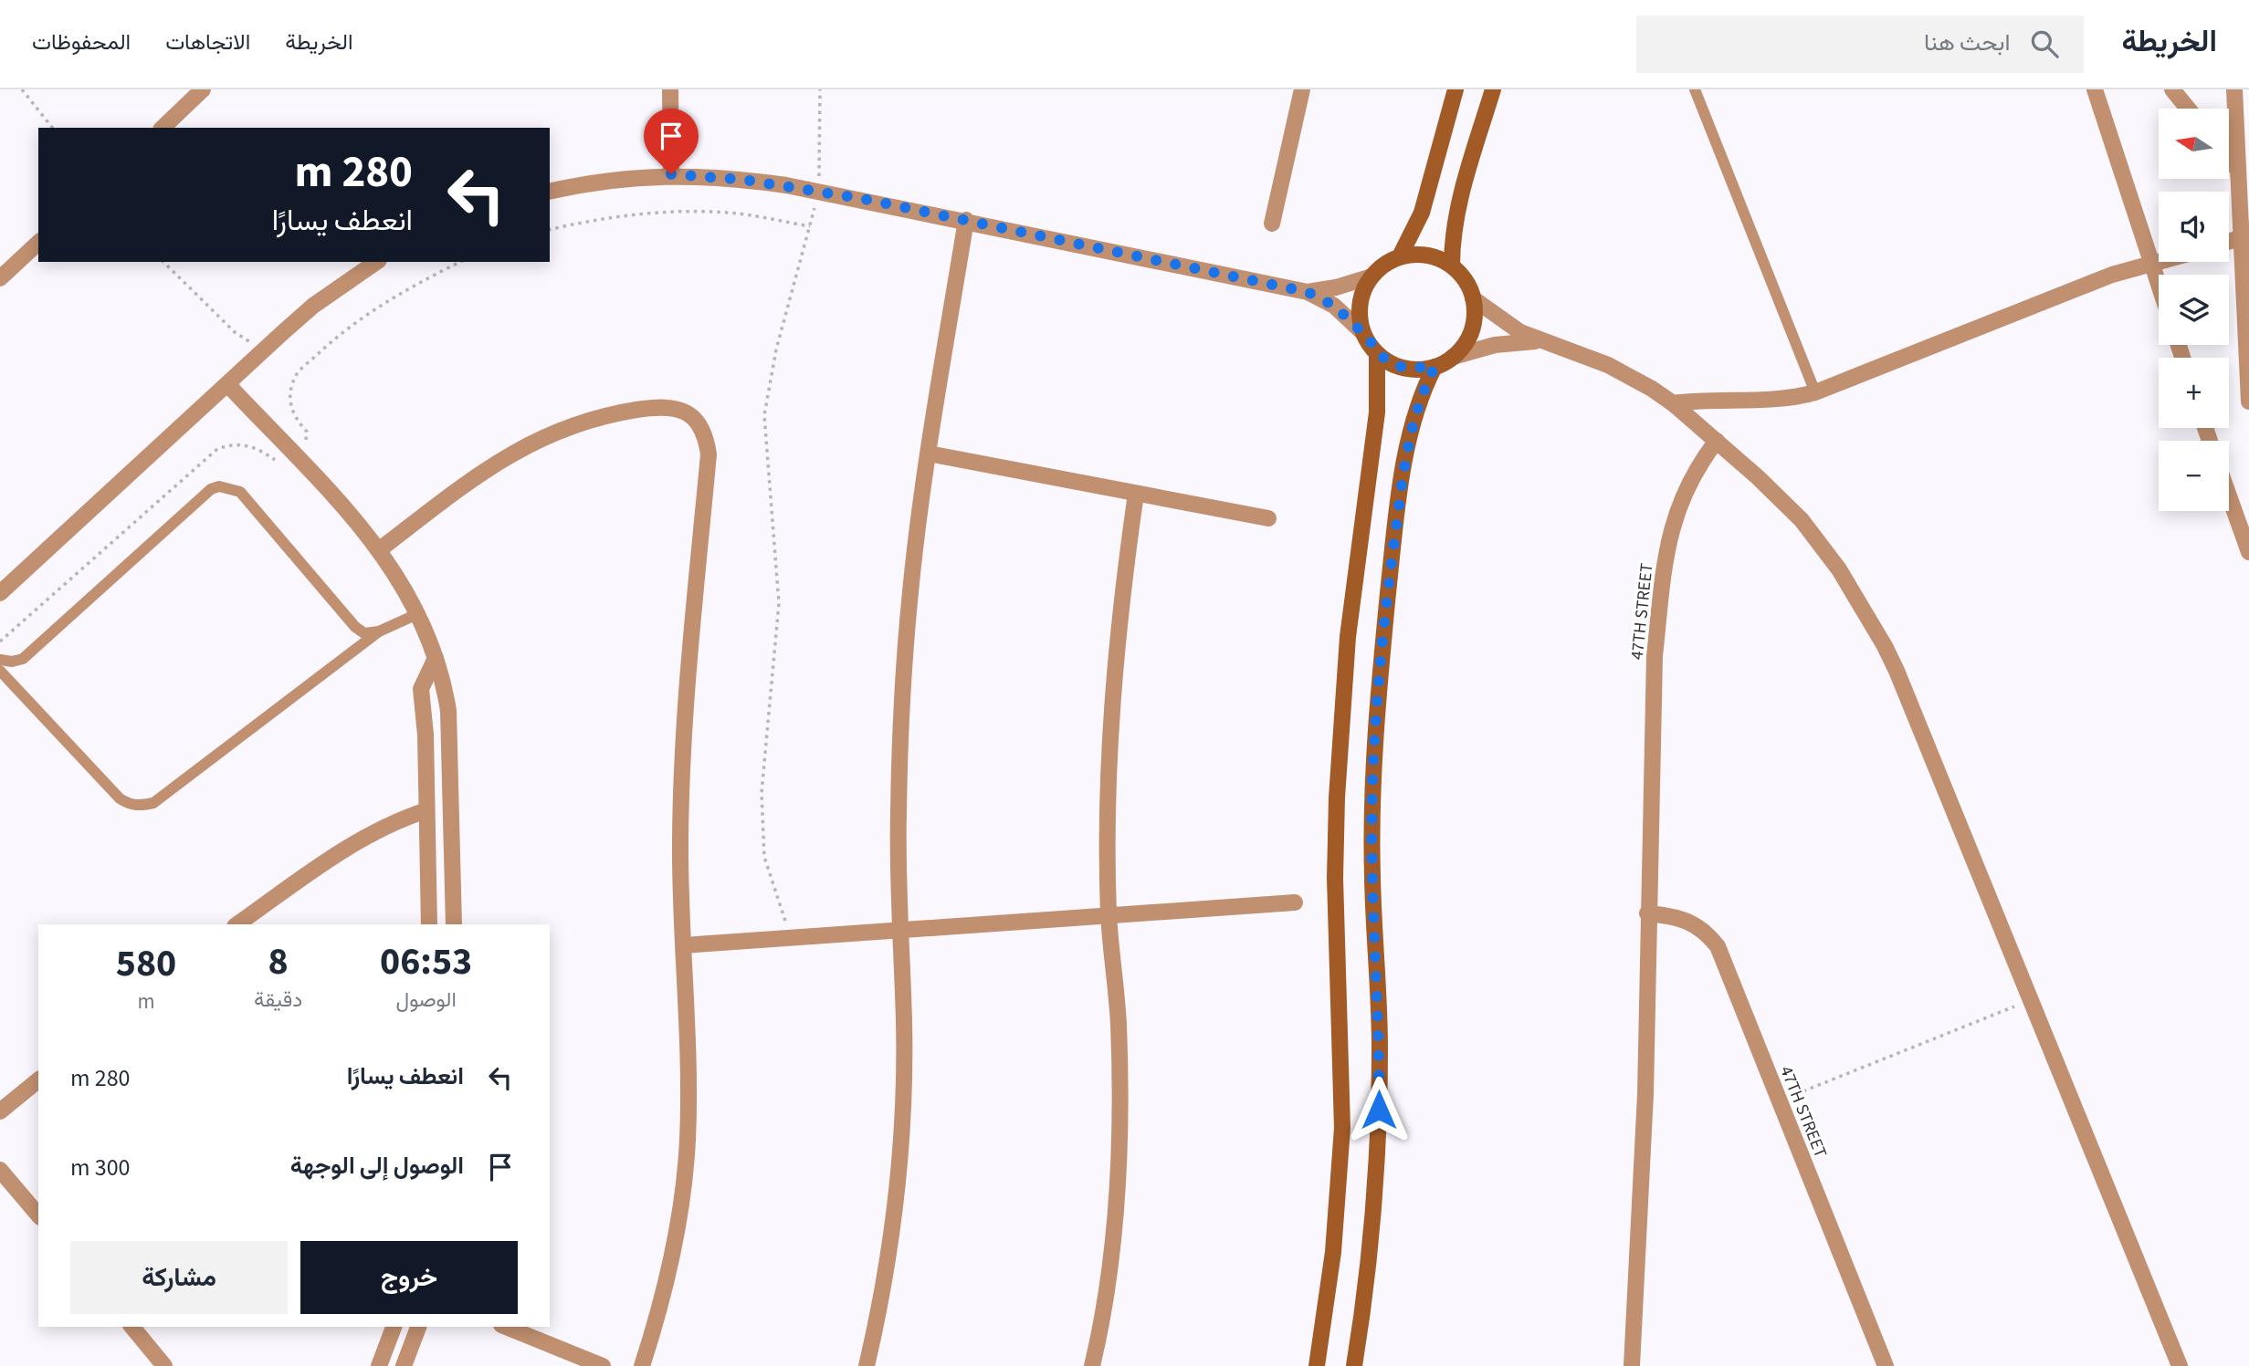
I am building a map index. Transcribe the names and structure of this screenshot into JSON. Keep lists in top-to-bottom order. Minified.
{"streets":{"street":["47TH STREET"]},"north":"left","page":{"header":"الخريطة","search":"ابحث هنا","nav":["الخريطة","الاتجاهات","المحفوظات"],"map_buttons":["+","−"],"turn":["280 m","انعطف يسارًا"],"eta":["06:53","الوصول","8","دقيقة","580","m"],"list":[{"name":"انعطف يسارًا","value":"280 m"},{"name":"الوصول إلى الوجهة","value":"300 m"}],"buttons":["خروج","مشاركة"]}}
